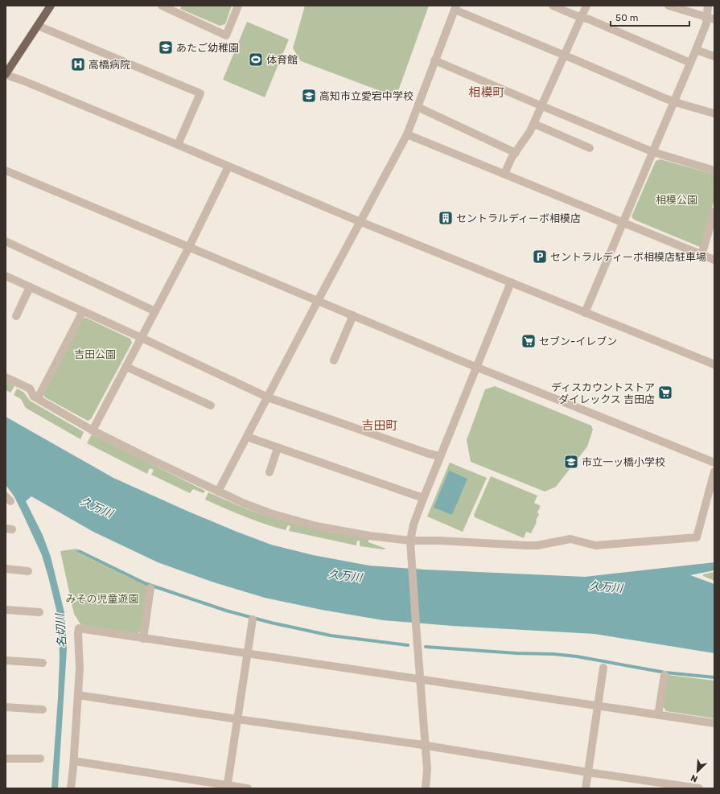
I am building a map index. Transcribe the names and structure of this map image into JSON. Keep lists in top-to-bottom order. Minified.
{"districts":["相模町","吉田町"],"water":["久万川","名切川"],"parks":["相模公園","吉田公園","みその児童遊園"],"places":{"school or university":["あたご幼稚園","高知市立愛宕中学校","市立一ッ橋小学校"],"sports":["体育館"],"hospital":["高橋病院"],"building":["セントラルディーボ相模店"],"parking":["セントラルディーボ相模店駐車場"],"supermarket":["セブン-イレブン","ディスカウントストア ダイレックス 吉田店"]},"scale_bar":"50 m","north":"bottom left"}
